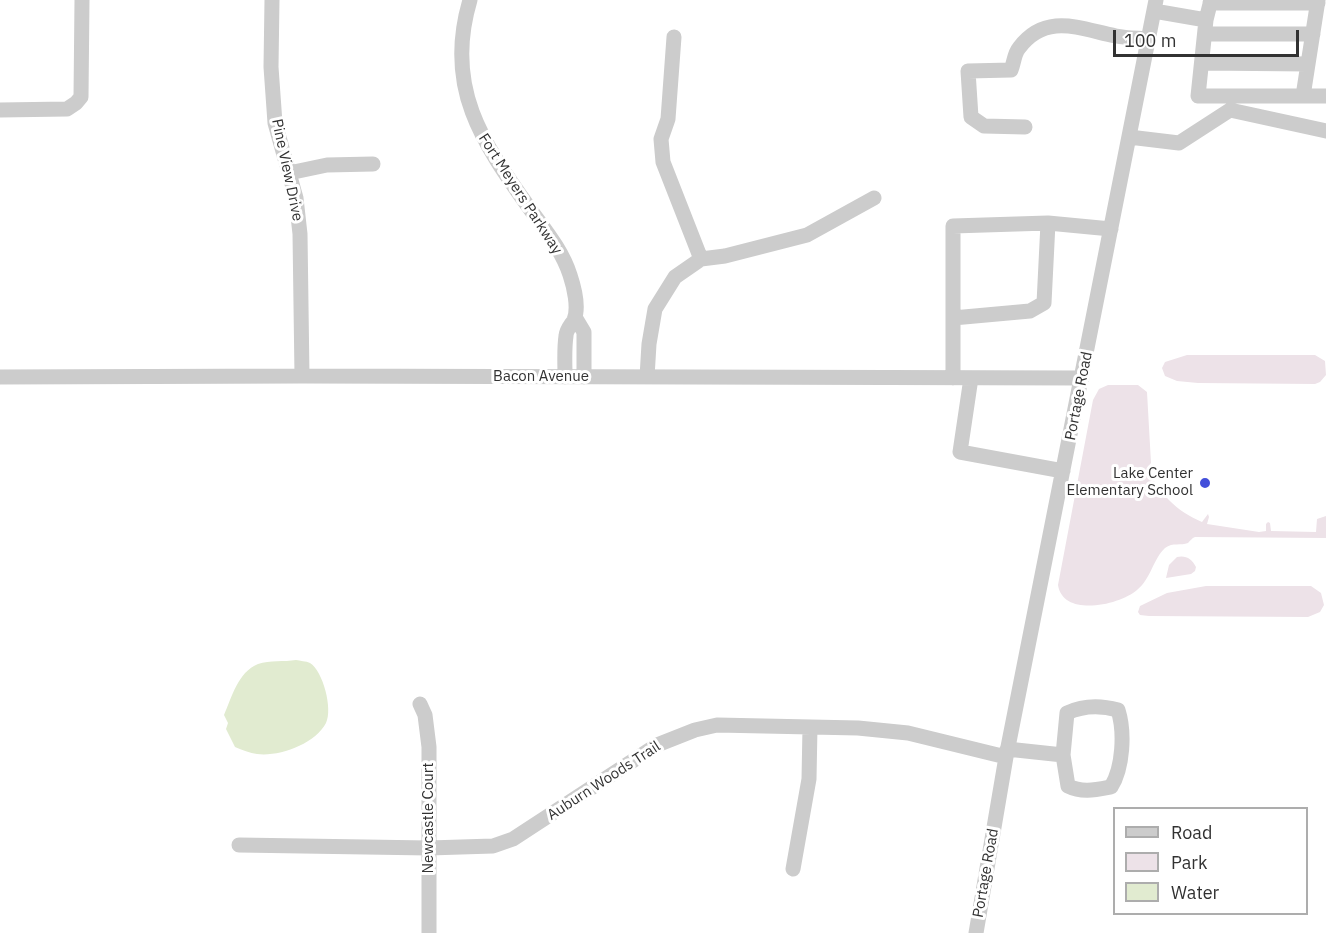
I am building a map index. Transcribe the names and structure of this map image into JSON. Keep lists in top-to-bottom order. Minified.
{"streets":{"street":["Pine View Drive","Fort Meyers Parkway","Bacon Avenue","Portage Road","Auburn Woods Trail","Newcastle Court"]},"crossings":[["Pine View Drive","Bacon Avenue"],["Fort Meyers Parkway","Bacon Avenue"],["Bacon Avenue","Portage Road"],["Portage Road","Auburn Woods Trail"],["Auburn Woods Trail","Newcastle Court"]],"places":["Lake Center Elementary School"],"legend":["Road","Park","Water"],"scale_bar":"100 m"}
